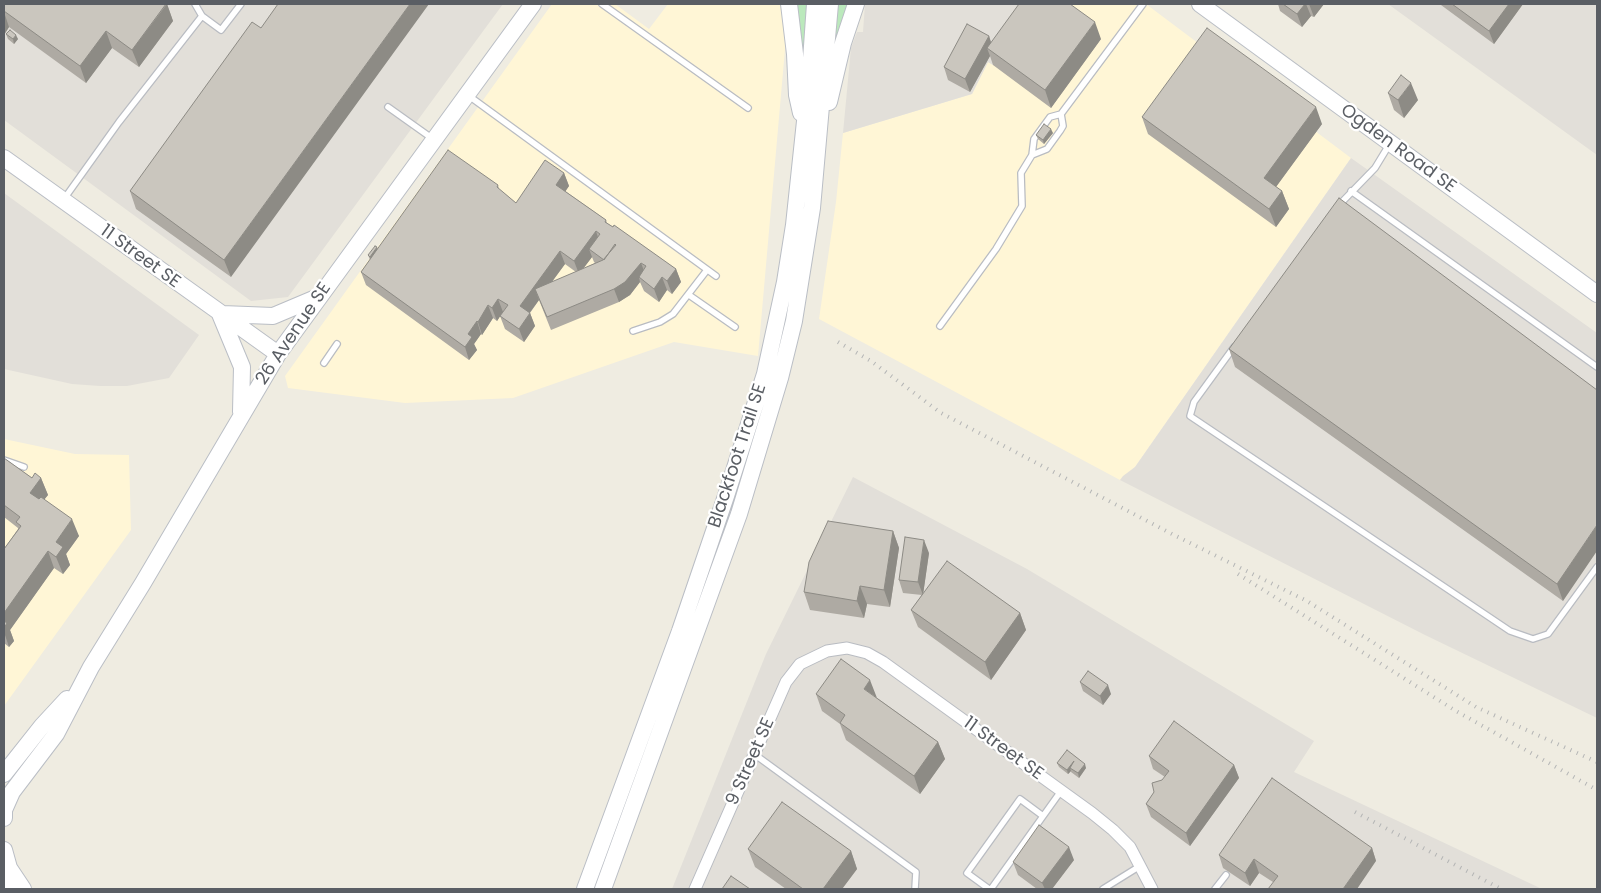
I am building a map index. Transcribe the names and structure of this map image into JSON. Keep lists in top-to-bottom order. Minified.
{"streets":{"street":["Ogden Road SE","11 Street SE","26 Avenue SE","Blackfoot Trail SE","9 Street SE"]},"crossings":[["11 Street SE","26 Avenue SE"],["11 Street SE","9 Street SE"]]}
